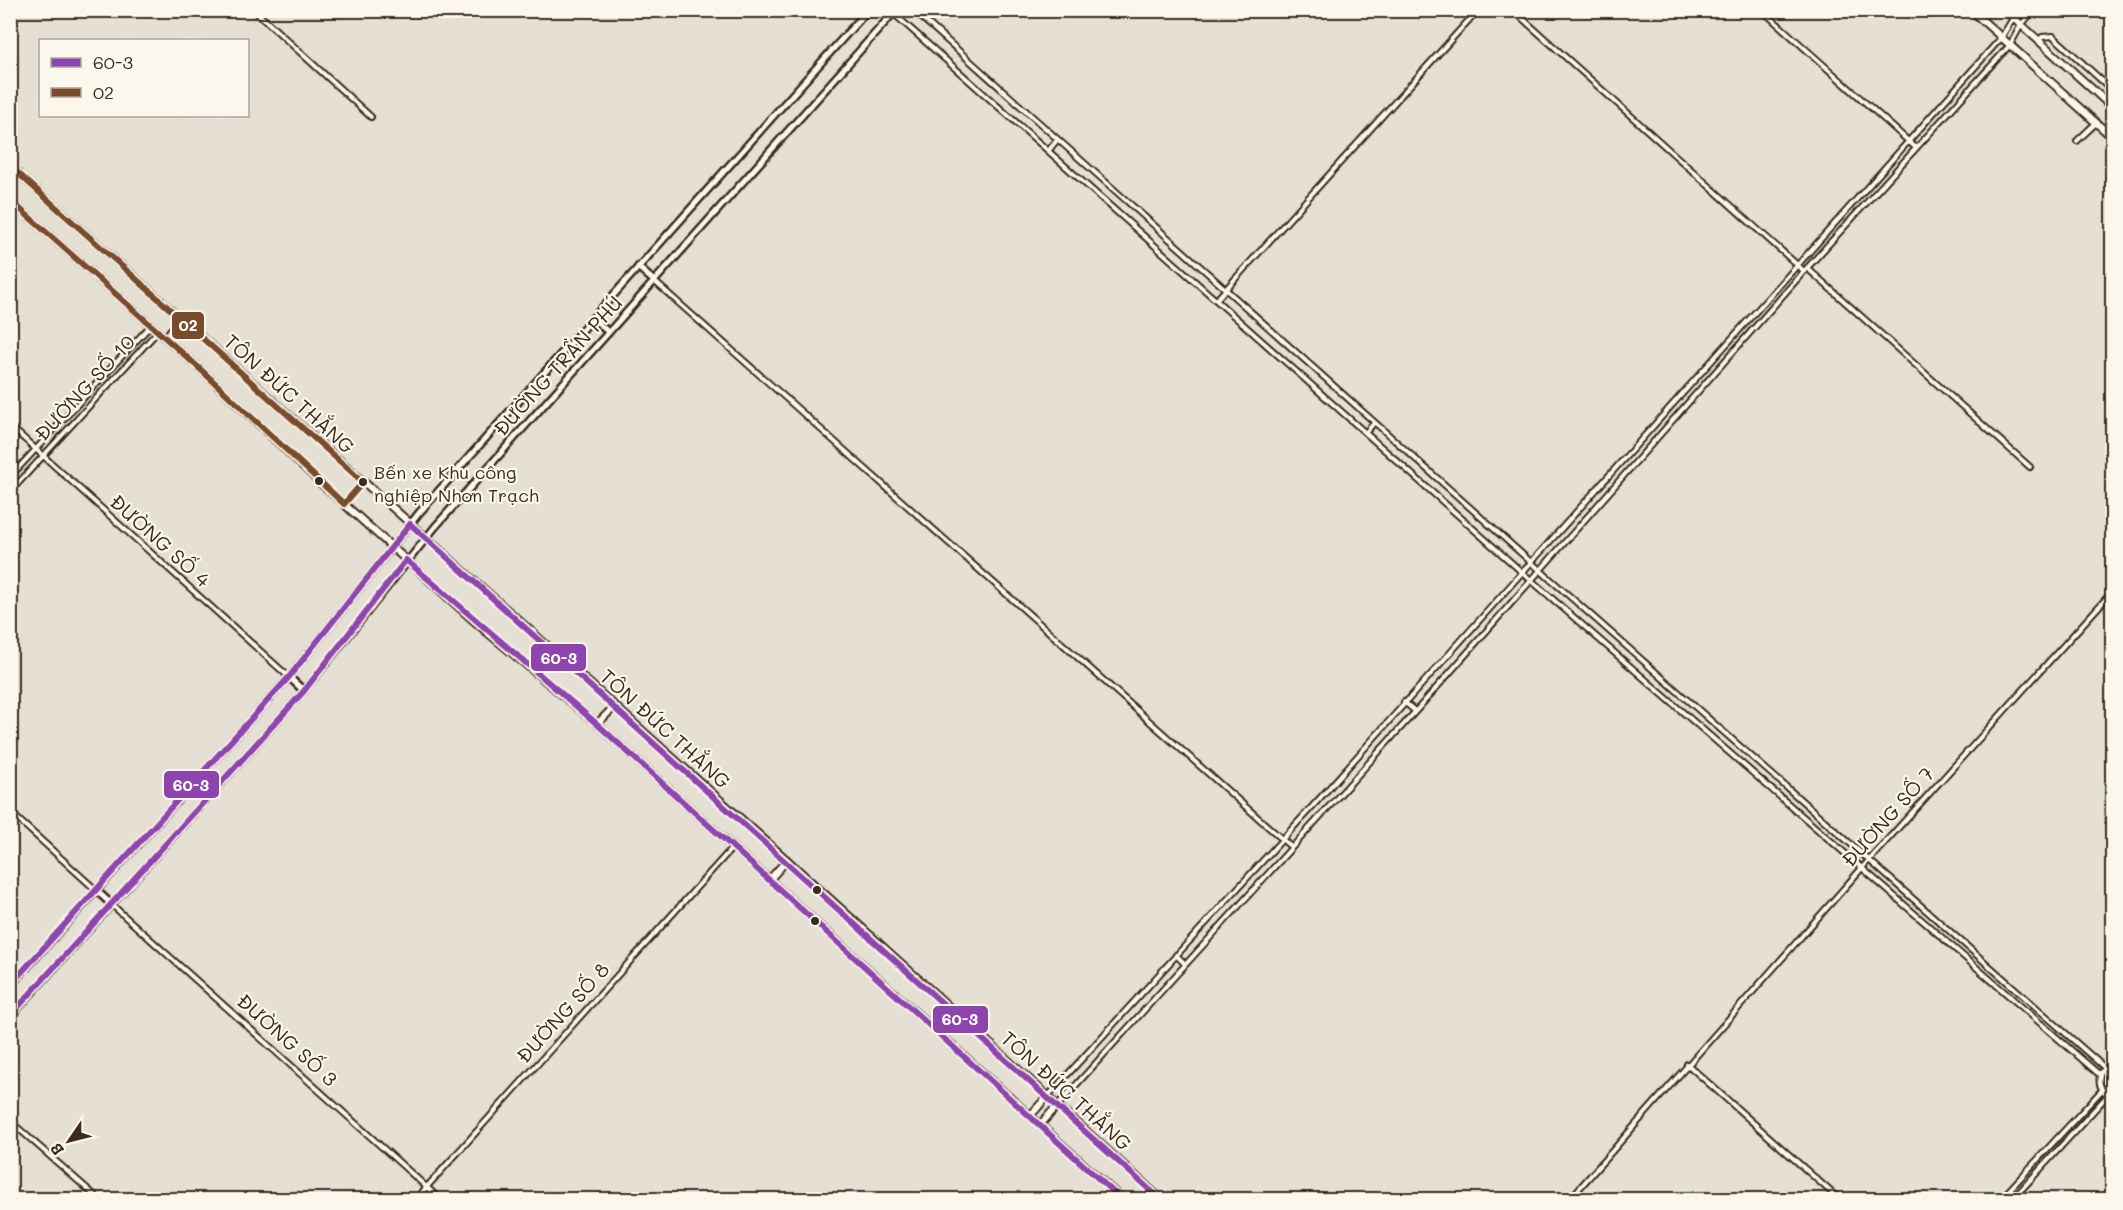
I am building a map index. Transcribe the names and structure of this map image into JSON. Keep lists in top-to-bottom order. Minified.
{"streets":{"main road":["ĐƯỜNG TRẦN PHÚ","TÔN ĐỨC THẮNG"],"street":["ĐƯỜNG SỐ 10","ĐƯỜNG SỐ 4","ĐƯỜNG SỐ 7","ĐƯỜNG SỐ 8","ĐƯỜNG SỐ 3"]},"crossings":[["ĐƯỜNG TRẦN PHÚ","TÔN ĐỨC THẮNG"],["ĐƯỜNG TRẦN PHÚ","ĐƯỜNG SỐ 4"],["ĐƯỜNG TRẦN PHÚ","ĐƯỜNG SỐ 3"],["ĐƯỜNG SỐ 10","TÔN ĐỨC THẮNG"],["ĐƯỜNG SỐ 10","ĐƯỜNG SỐ 4"],["TÔN ĐỨC THẮNG","ĐƯỜNG SỐ 8"],["ĐƯỜNG SỐ 8","ĐƯỜNG SỐ 3"]],"places":["Bến xe Khu công nghiệp Nhơn Trạch"],"lines":["transit line 02","transit line 60-3"],"legend":["60-3","02"],"north":"bottom left"}
